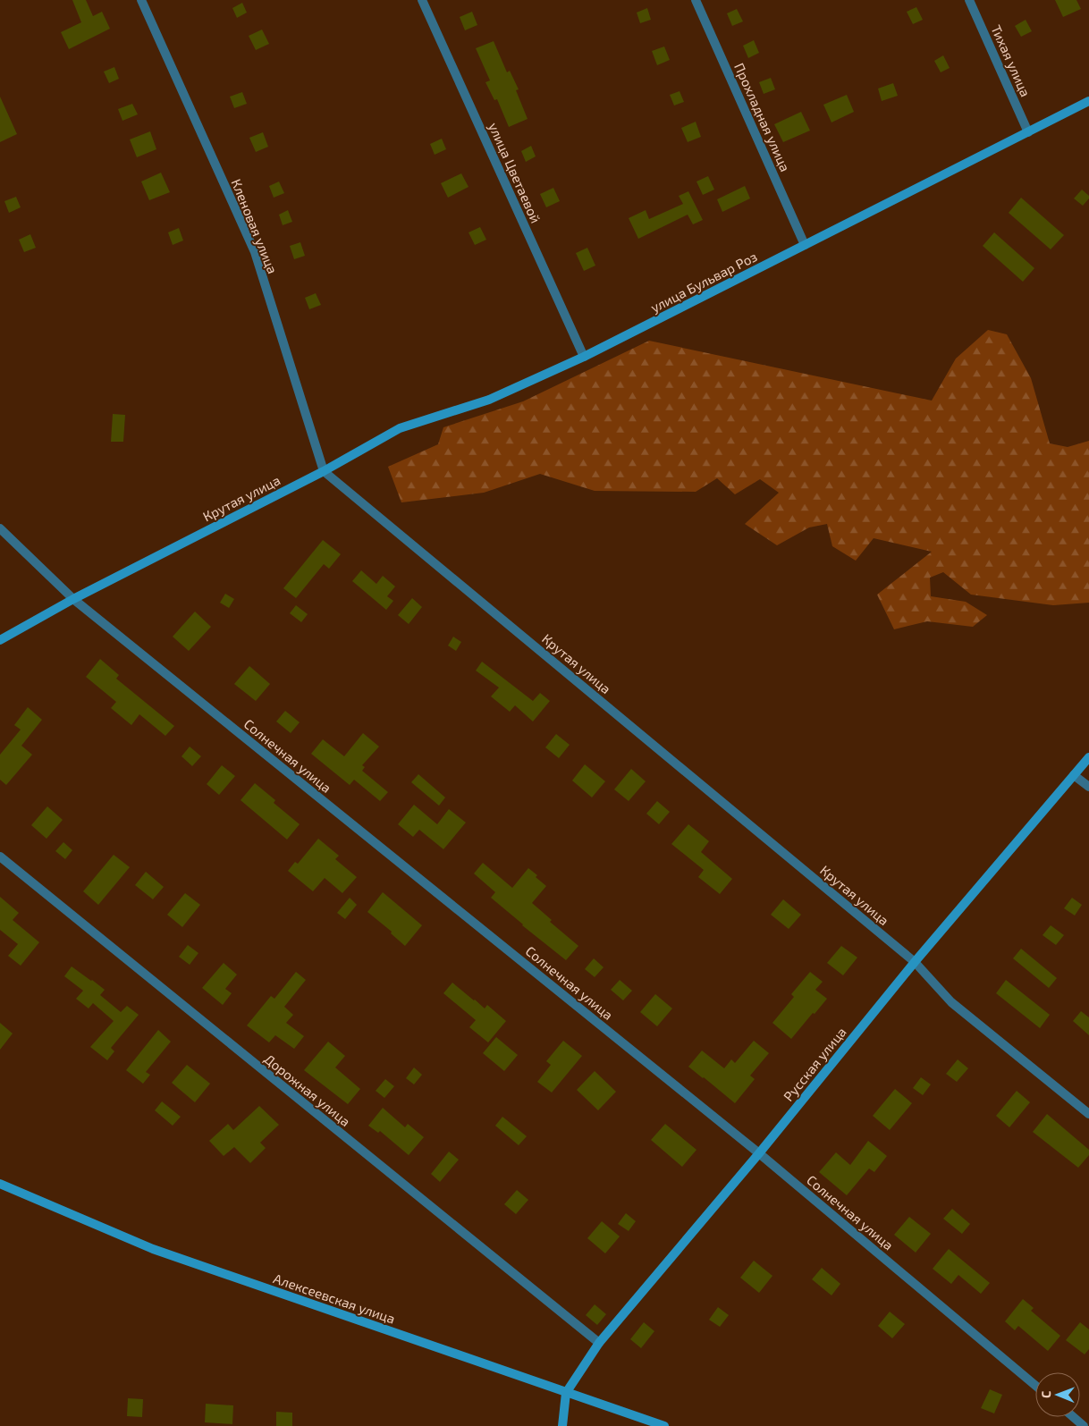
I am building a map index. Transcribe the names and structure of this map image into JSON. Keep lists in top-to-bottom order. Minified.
{"streets":{"street":["Тихая улица","Прохладная улица","улица Цветаевой","Кленовая улица","улица Бульвар Роз","Крутая улица","Солнечная улица","Русская улица","Дорожная улица","Алексеевская улица"]},"crossings":[["Тихая улица","улица Бульвар Роз"],["Прохладная улица","улица Бульвар Роз"],["улица Цветаевой","улица Бульвар Роз"],["Кленовая улица","улица Бульвар Роз"],["Кленовая улица","Крутая улица"],["улица Бульвар Роз","Крутая улица"],["Крутая улица","Солнечная улица"],["Крутая улица","Русская улица"],["Солнечная улица","Русская улица"],["Русская улица","Дорожная улица"],["Русская улица","Алексеевская улица"]],"north":"left"}
